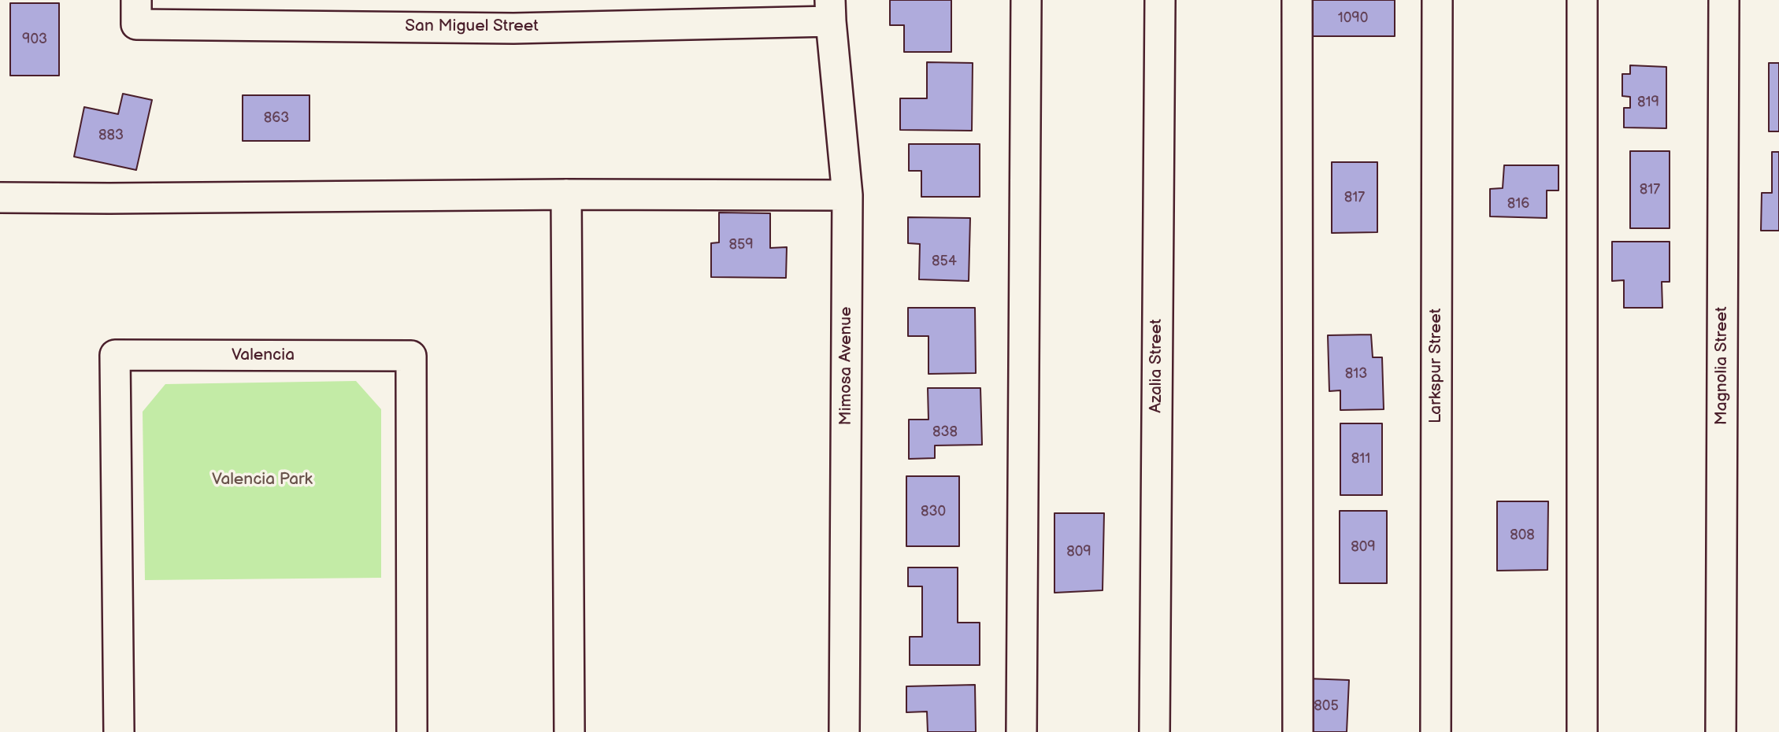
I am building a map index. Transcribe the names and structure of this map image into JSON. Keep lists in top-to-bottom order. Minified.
{"streets":{"street":["San Miguel Street","Valencia","Mimosa Avenue","Azalia Street","Larkspur Street","Magnolia Street"]},"crossings":[["San Miguel Street","Mimosa Avenue"]],"parks":["Valencia Park"],"house_numbers":["1090","903","819","863","883","817","817","816","859","854","813","838","811","830","808","809","809","805"]}
